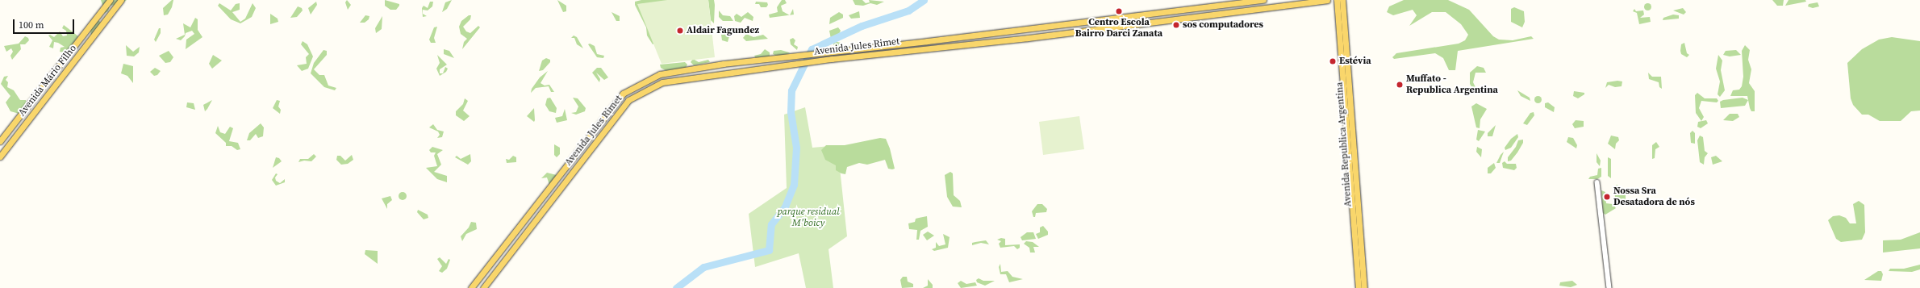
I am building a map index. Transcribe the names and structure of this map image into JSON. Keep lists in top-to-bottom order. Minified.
{"streets":{"main road":["Avenida Jules Rimet","Avenida Mário Filho","Avenida Republica Argentina"]},"parks":["parque residual M'boicy"],"places":["Centro Escola Bairro Darci Zanata","sos computadores","Aldair Fagundez","Estévia","Muffato - Republica Argentina","Nossa Sra Desatadora de nós"],"scale_bar":"100 m"}
